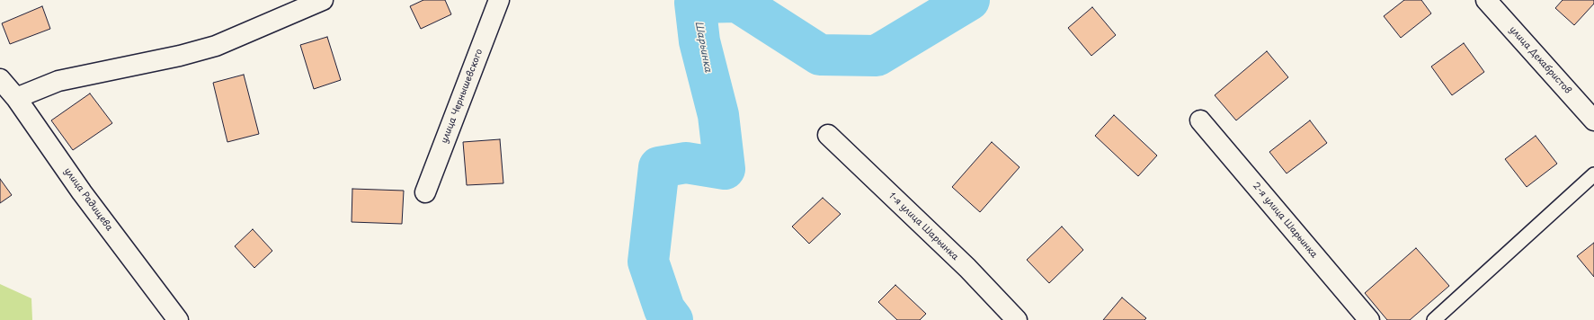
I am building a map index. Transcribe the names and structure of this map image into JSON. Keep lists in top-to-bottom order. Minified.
{"streets":{"street":["улица Декабристов","улица Чернышевского","улица Радищева","2-я улица Шарьинка","1-я улица Шарьинка"]},"water":["Шарьинка"]}
